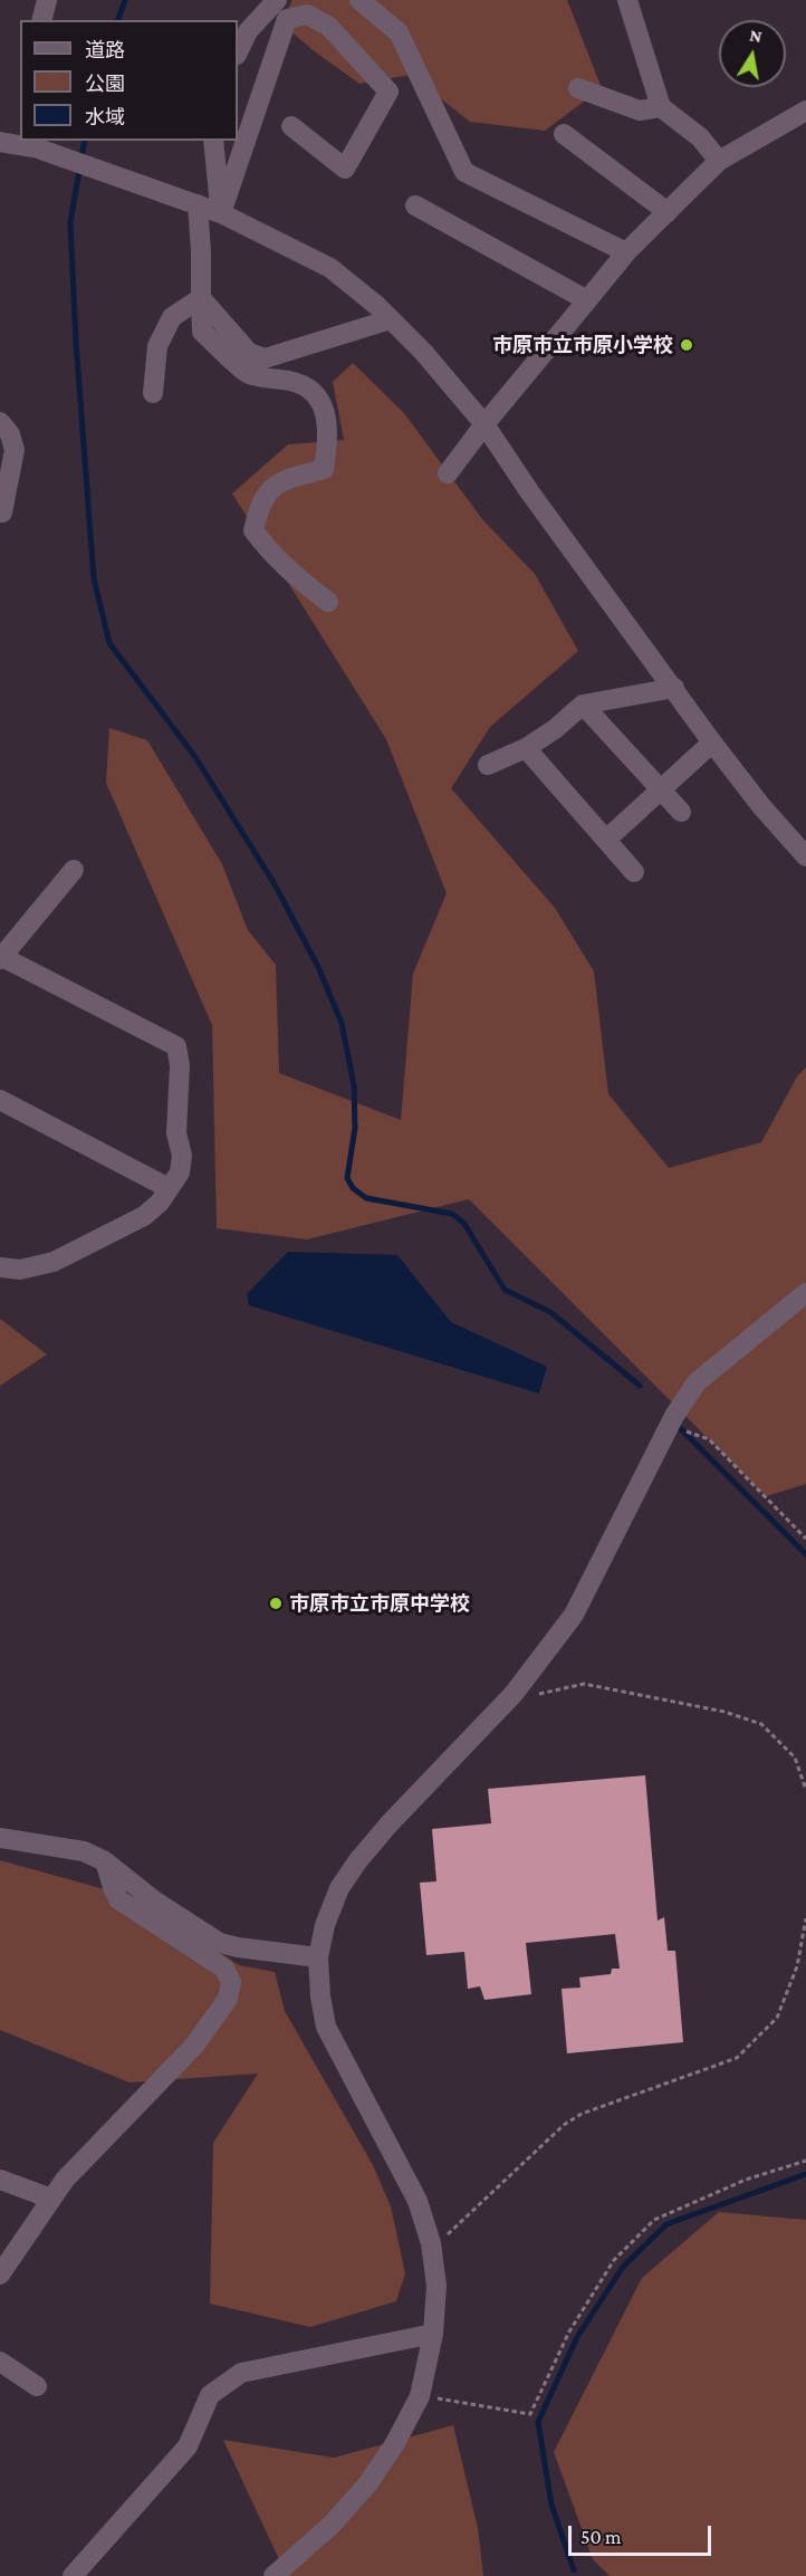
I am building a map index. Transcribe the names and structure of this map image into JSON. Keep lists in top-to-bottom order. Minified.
{"places":["市原市立市原小学校","市原市立市原中学校"],"legend":["道路","公園","水域"],"scale_bar":"50 m","north":"top"}
